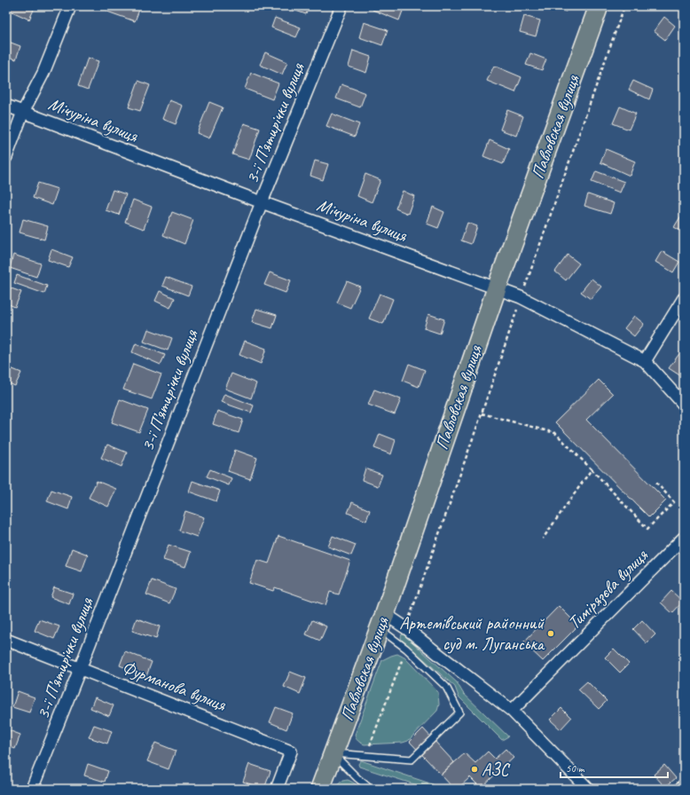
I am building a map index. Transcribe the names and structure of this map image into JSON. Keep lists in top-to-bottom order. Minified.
{"streets":{"main road":["Павловская вулиця"],"street":["Мічуріна вулиця","3-ї П’ятирічки вулиця","Тимірязєва вулиця","Фурманова вулиця"]},"crossings":[["Мічуріна вулиця","3-ї П’ятирічки вулиця"],["Мічуріна вулиця","Павловская вулиця"],["3-ї П’ятирічки вулиця","Фурманова вулиця"]],"places":["Артемівський районний суд м. Луганська","АЗС"],"scale_bar":"50 m"}
